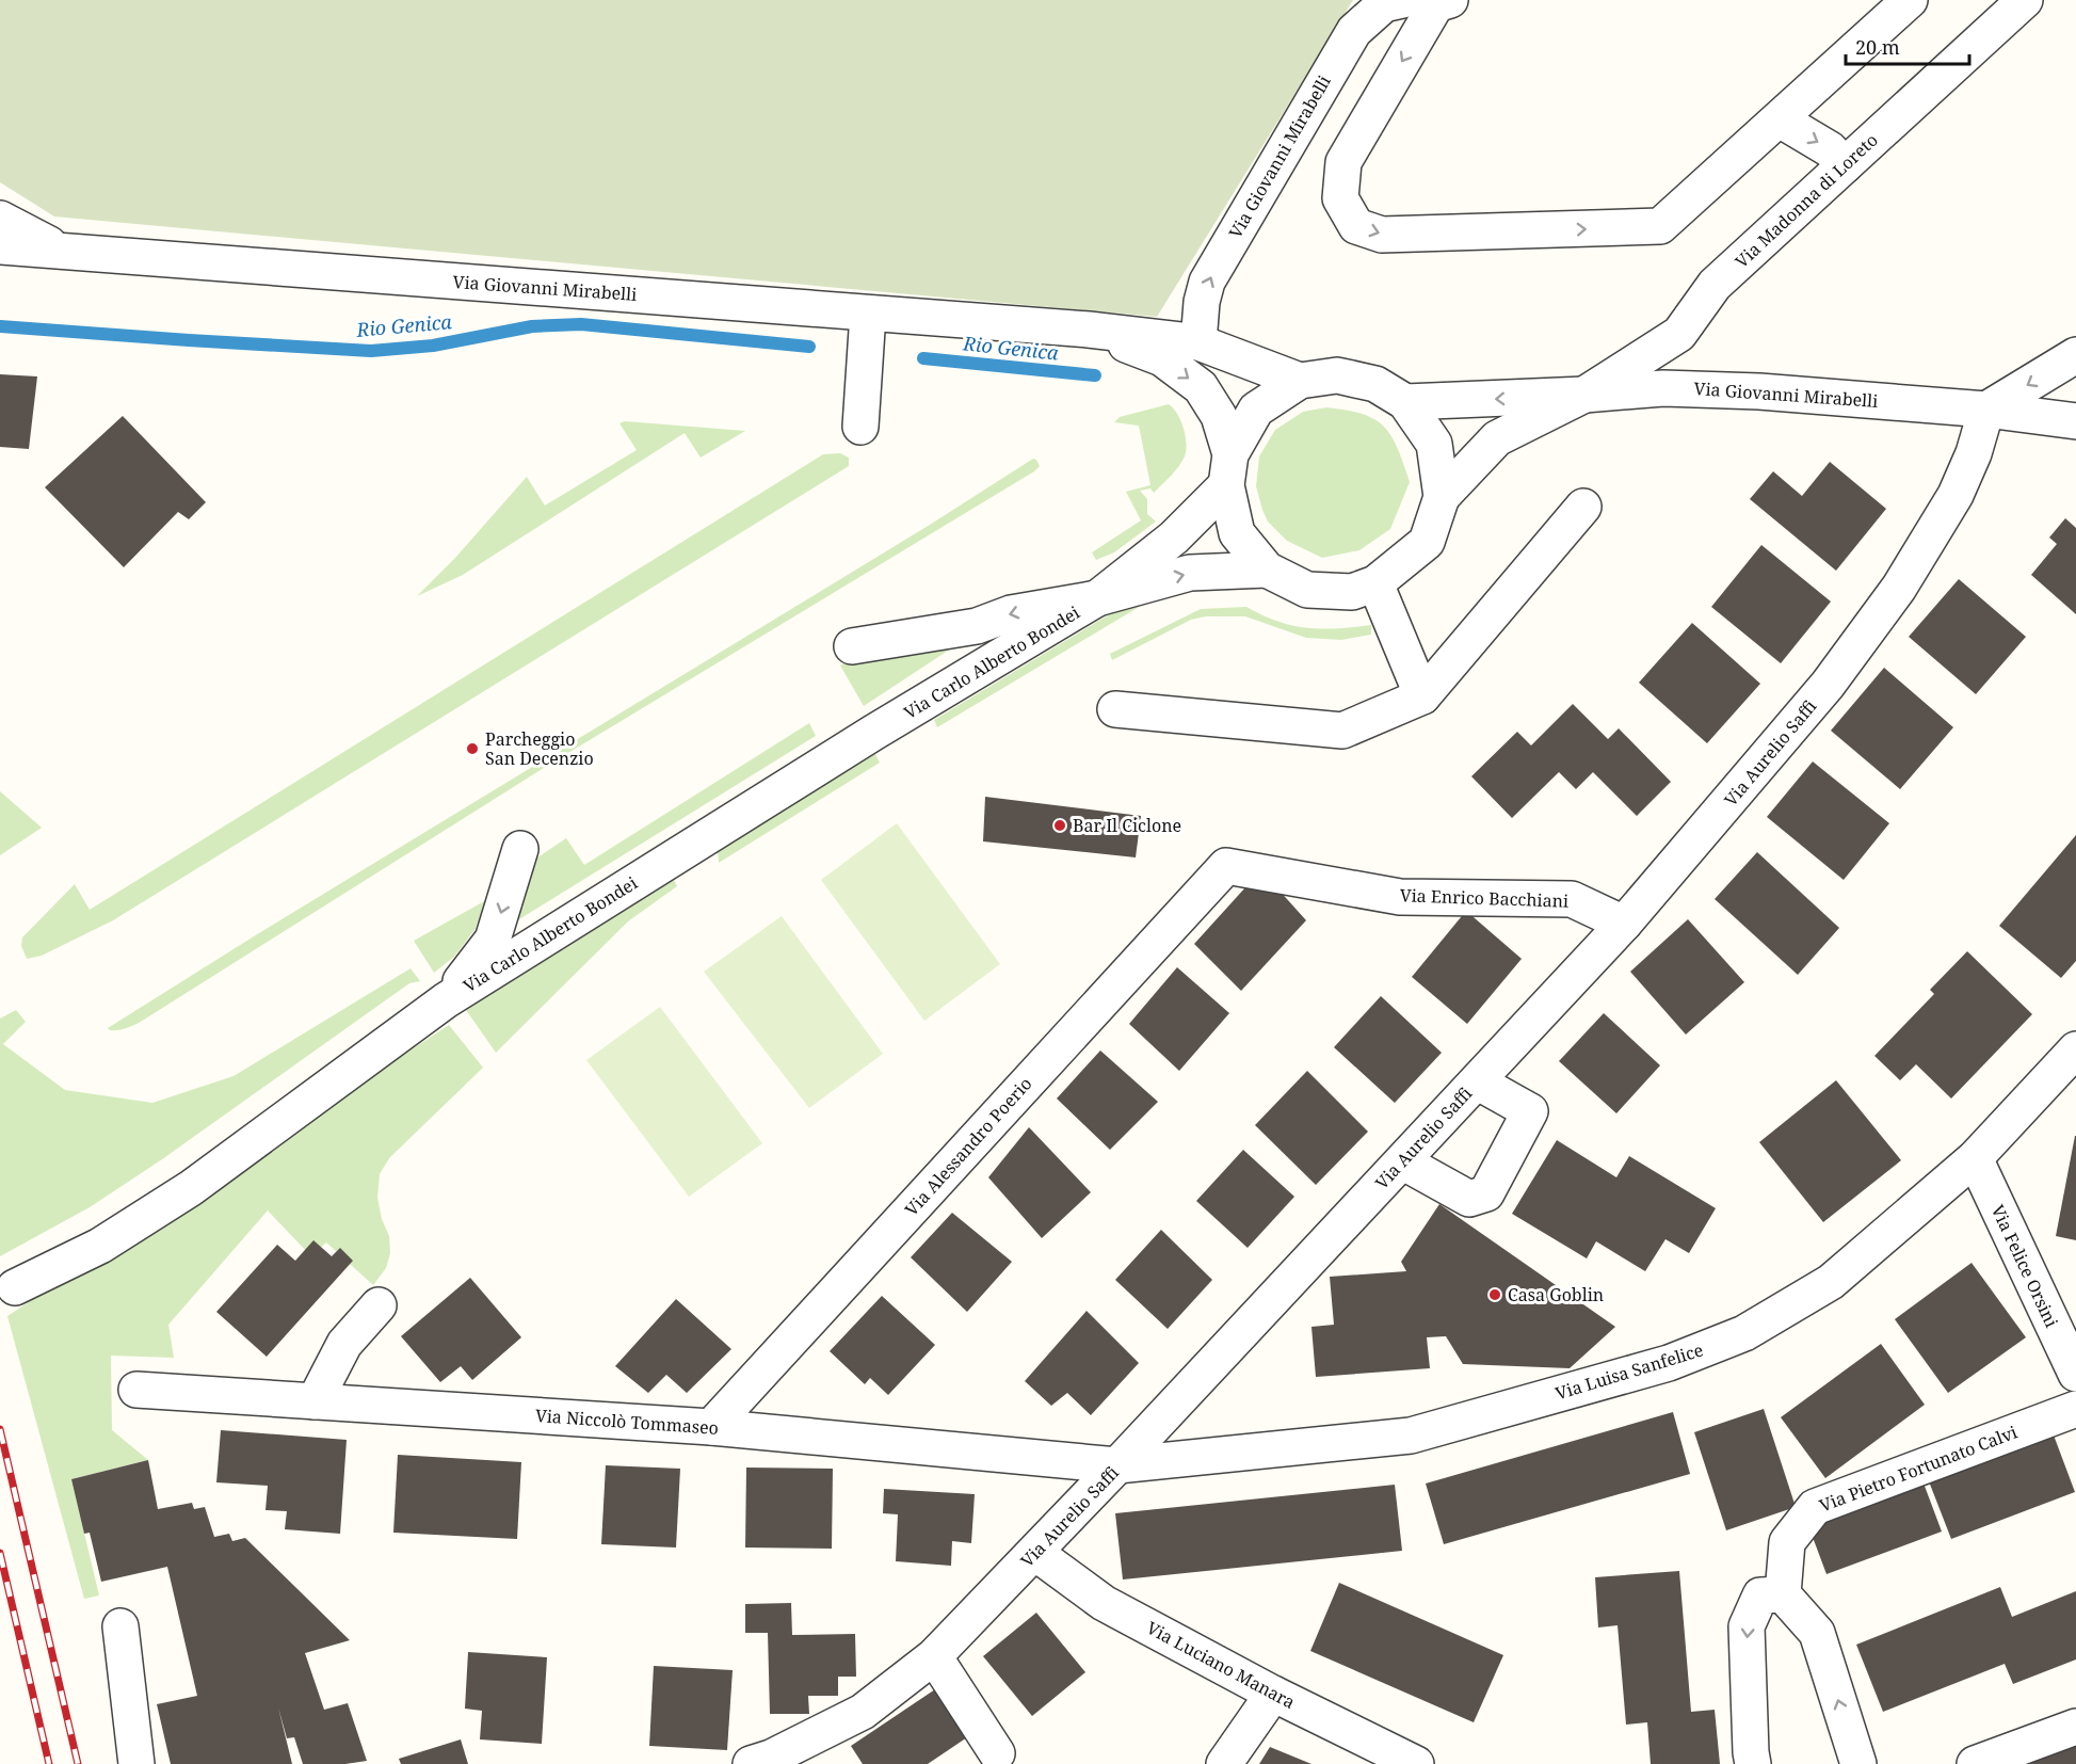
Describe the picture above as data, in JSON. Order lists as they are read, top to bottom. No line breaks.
{"streets":{"street":["Via Giovanni Mirabelli","Via Madonna di Loreto","Via Carlo Alberto Bondei","Via Aurelio Saffi","Via Enrico Bacchiani","Via Alessandro Poerio","Via Felice Orsini","Via Luisa Sanfelice","Via Niccolò Tommaseo","Via Pietro Fortunato Calvi","Via Luciano Manara"]},"crossings":[["Via Giovanni Mirabelli","Via Madonna di Loreto"],["Via Giovanni Mirabelli","Via Carlo Alberto Bondei"],["Via Giovanni Mirabelli","Via Aurelio Saffi"],["Via Aurelio Saffi","Via Enrico Bacchiani"],["Via Aurelio Saffi","Via Luisa Sanfelice"],["Via Aurelio Saffi","Via Niccolò Tommaseo"],["Via Aurelio Saffi","Via Luciano Manara"],["Via Enrico Bacchiani","Via Alessandro Poerio"],["Via Alessandro Poerio","Via Niccolò Tommaseo"],["Via Felice Orsini","Via Luisa Sanfelice"],["Via Luisa Sanfelice","Via Niccolò Tommaseo"]],"water":["Rio Genica"],"places":["Parcheggio San Decenzio","Bar Il Ciclone","Casa Goblin"],"scale_bar":"20 m"}
